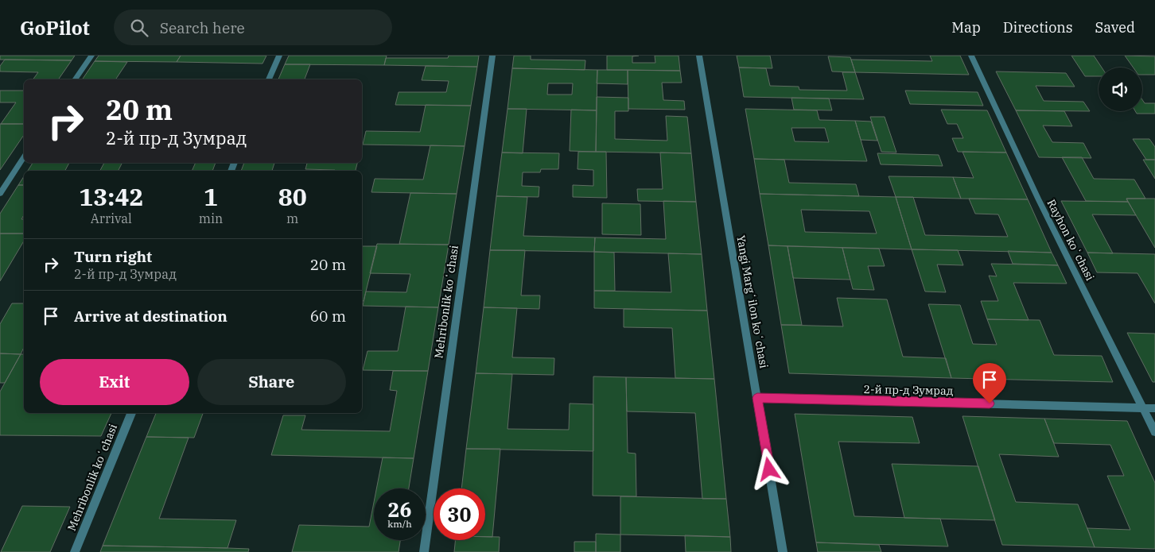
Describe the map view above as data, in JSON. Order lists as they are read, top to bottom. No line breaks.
{"streets":{"street":["Rayhon koʻchasi","Mehribonlik koʻchasi","Yangi Margʻilon koʻchasi","2-й пр-д Зумрад"]},"crossings":[["Rayhon koʻchasi","2-й пр-д Зумрад"],["Yangi Margʻilon koʻchasi","2-й пр-д Зумрад"]],"page":{"header":"GoPilot","search":"Search here","nav":["Map","Directions","Saved"],"turn":["20 m","2-й пр-д Зумрад"],"eta":["13:42","Arrival","1","min","80","m"],"list":[{"name":"Turn right","note":"2-й пр-д Зумрад","value":"20 m"},{"name":"Arrive at destination","value":"60 m"}],"buttons":["Exit","Share"],"speed":"26 km/h","limit":"30"}}
